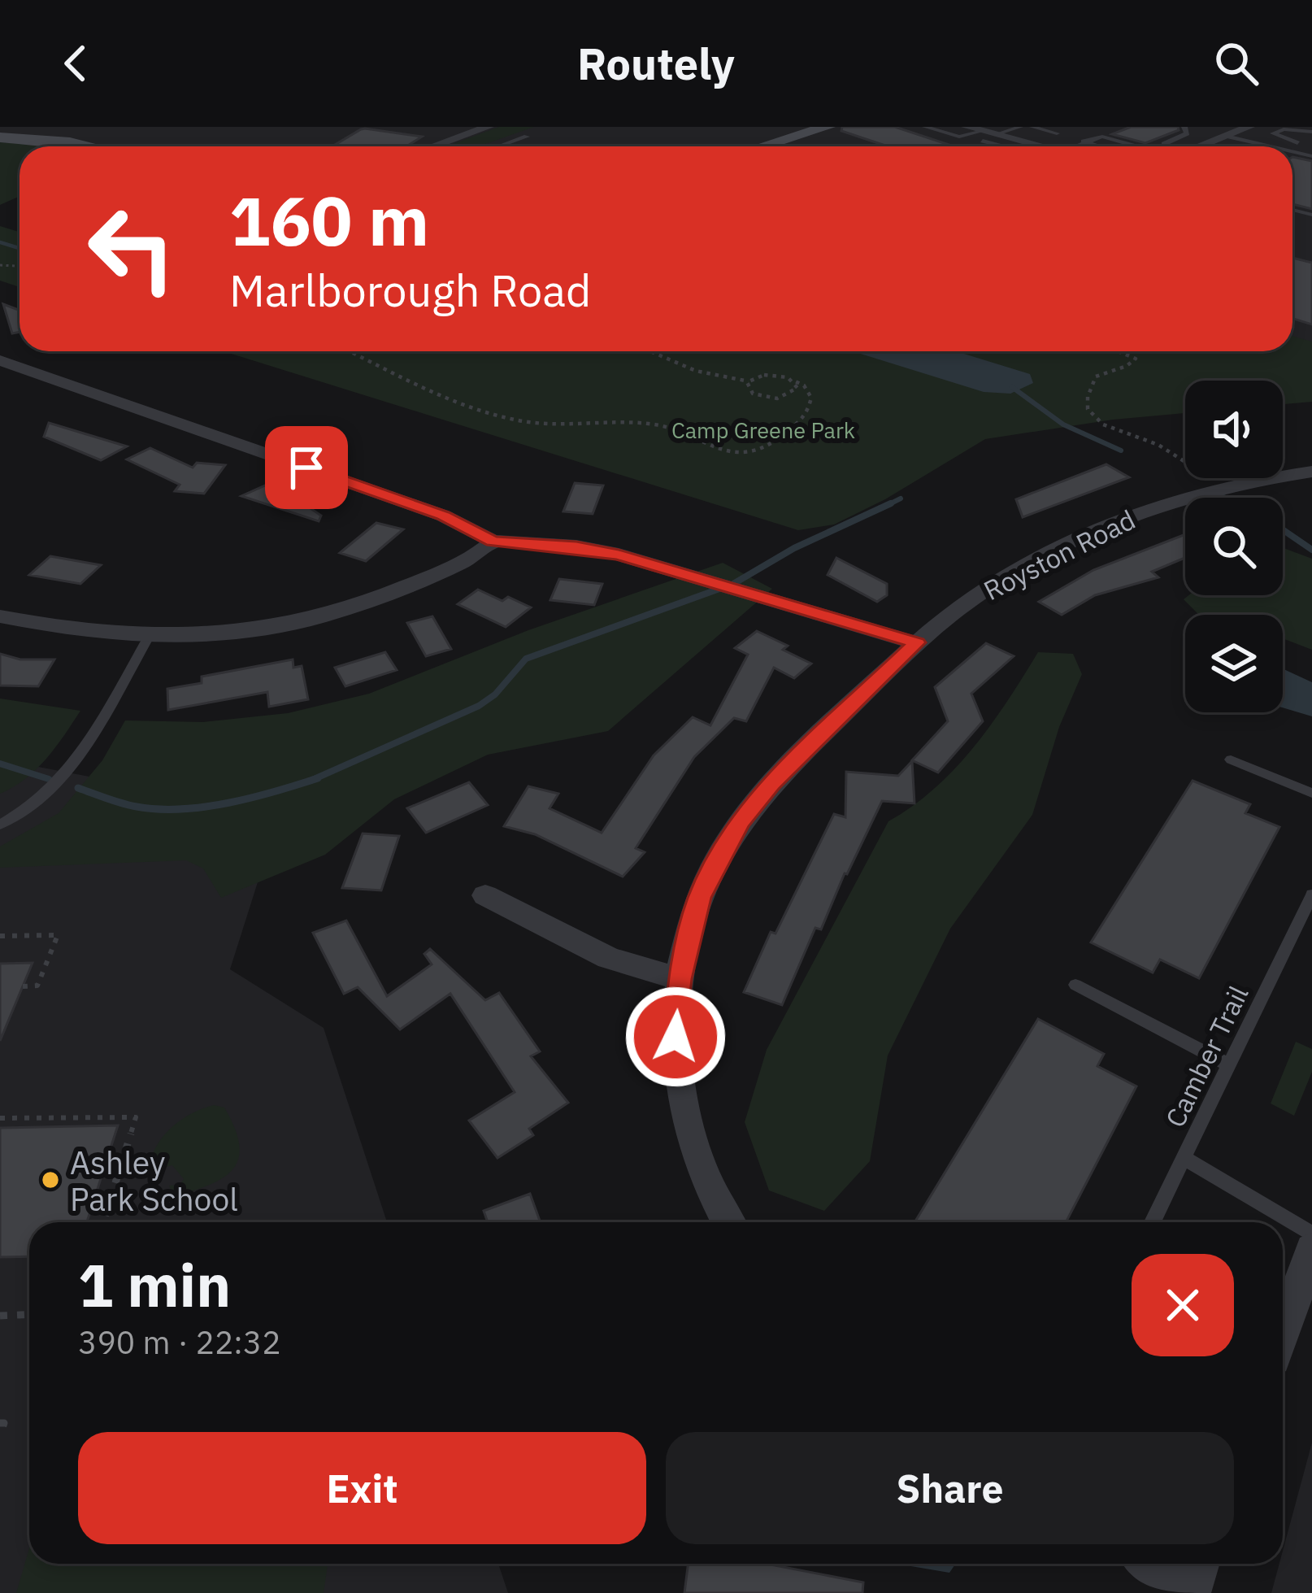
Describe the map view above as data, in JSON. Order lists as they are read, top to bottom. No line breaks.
{"streets":{"street":["Royston Road"],"lane":["Camber Trail"]},"parks":["Camp Greene Park"],"places":["Ashley Park School"],"page":{"header":"Routely","turn":["160 m","Marlborough Road"],"heading":["1 min","390 m · 22:32"],"buttons":["Exit","Share"]}}
